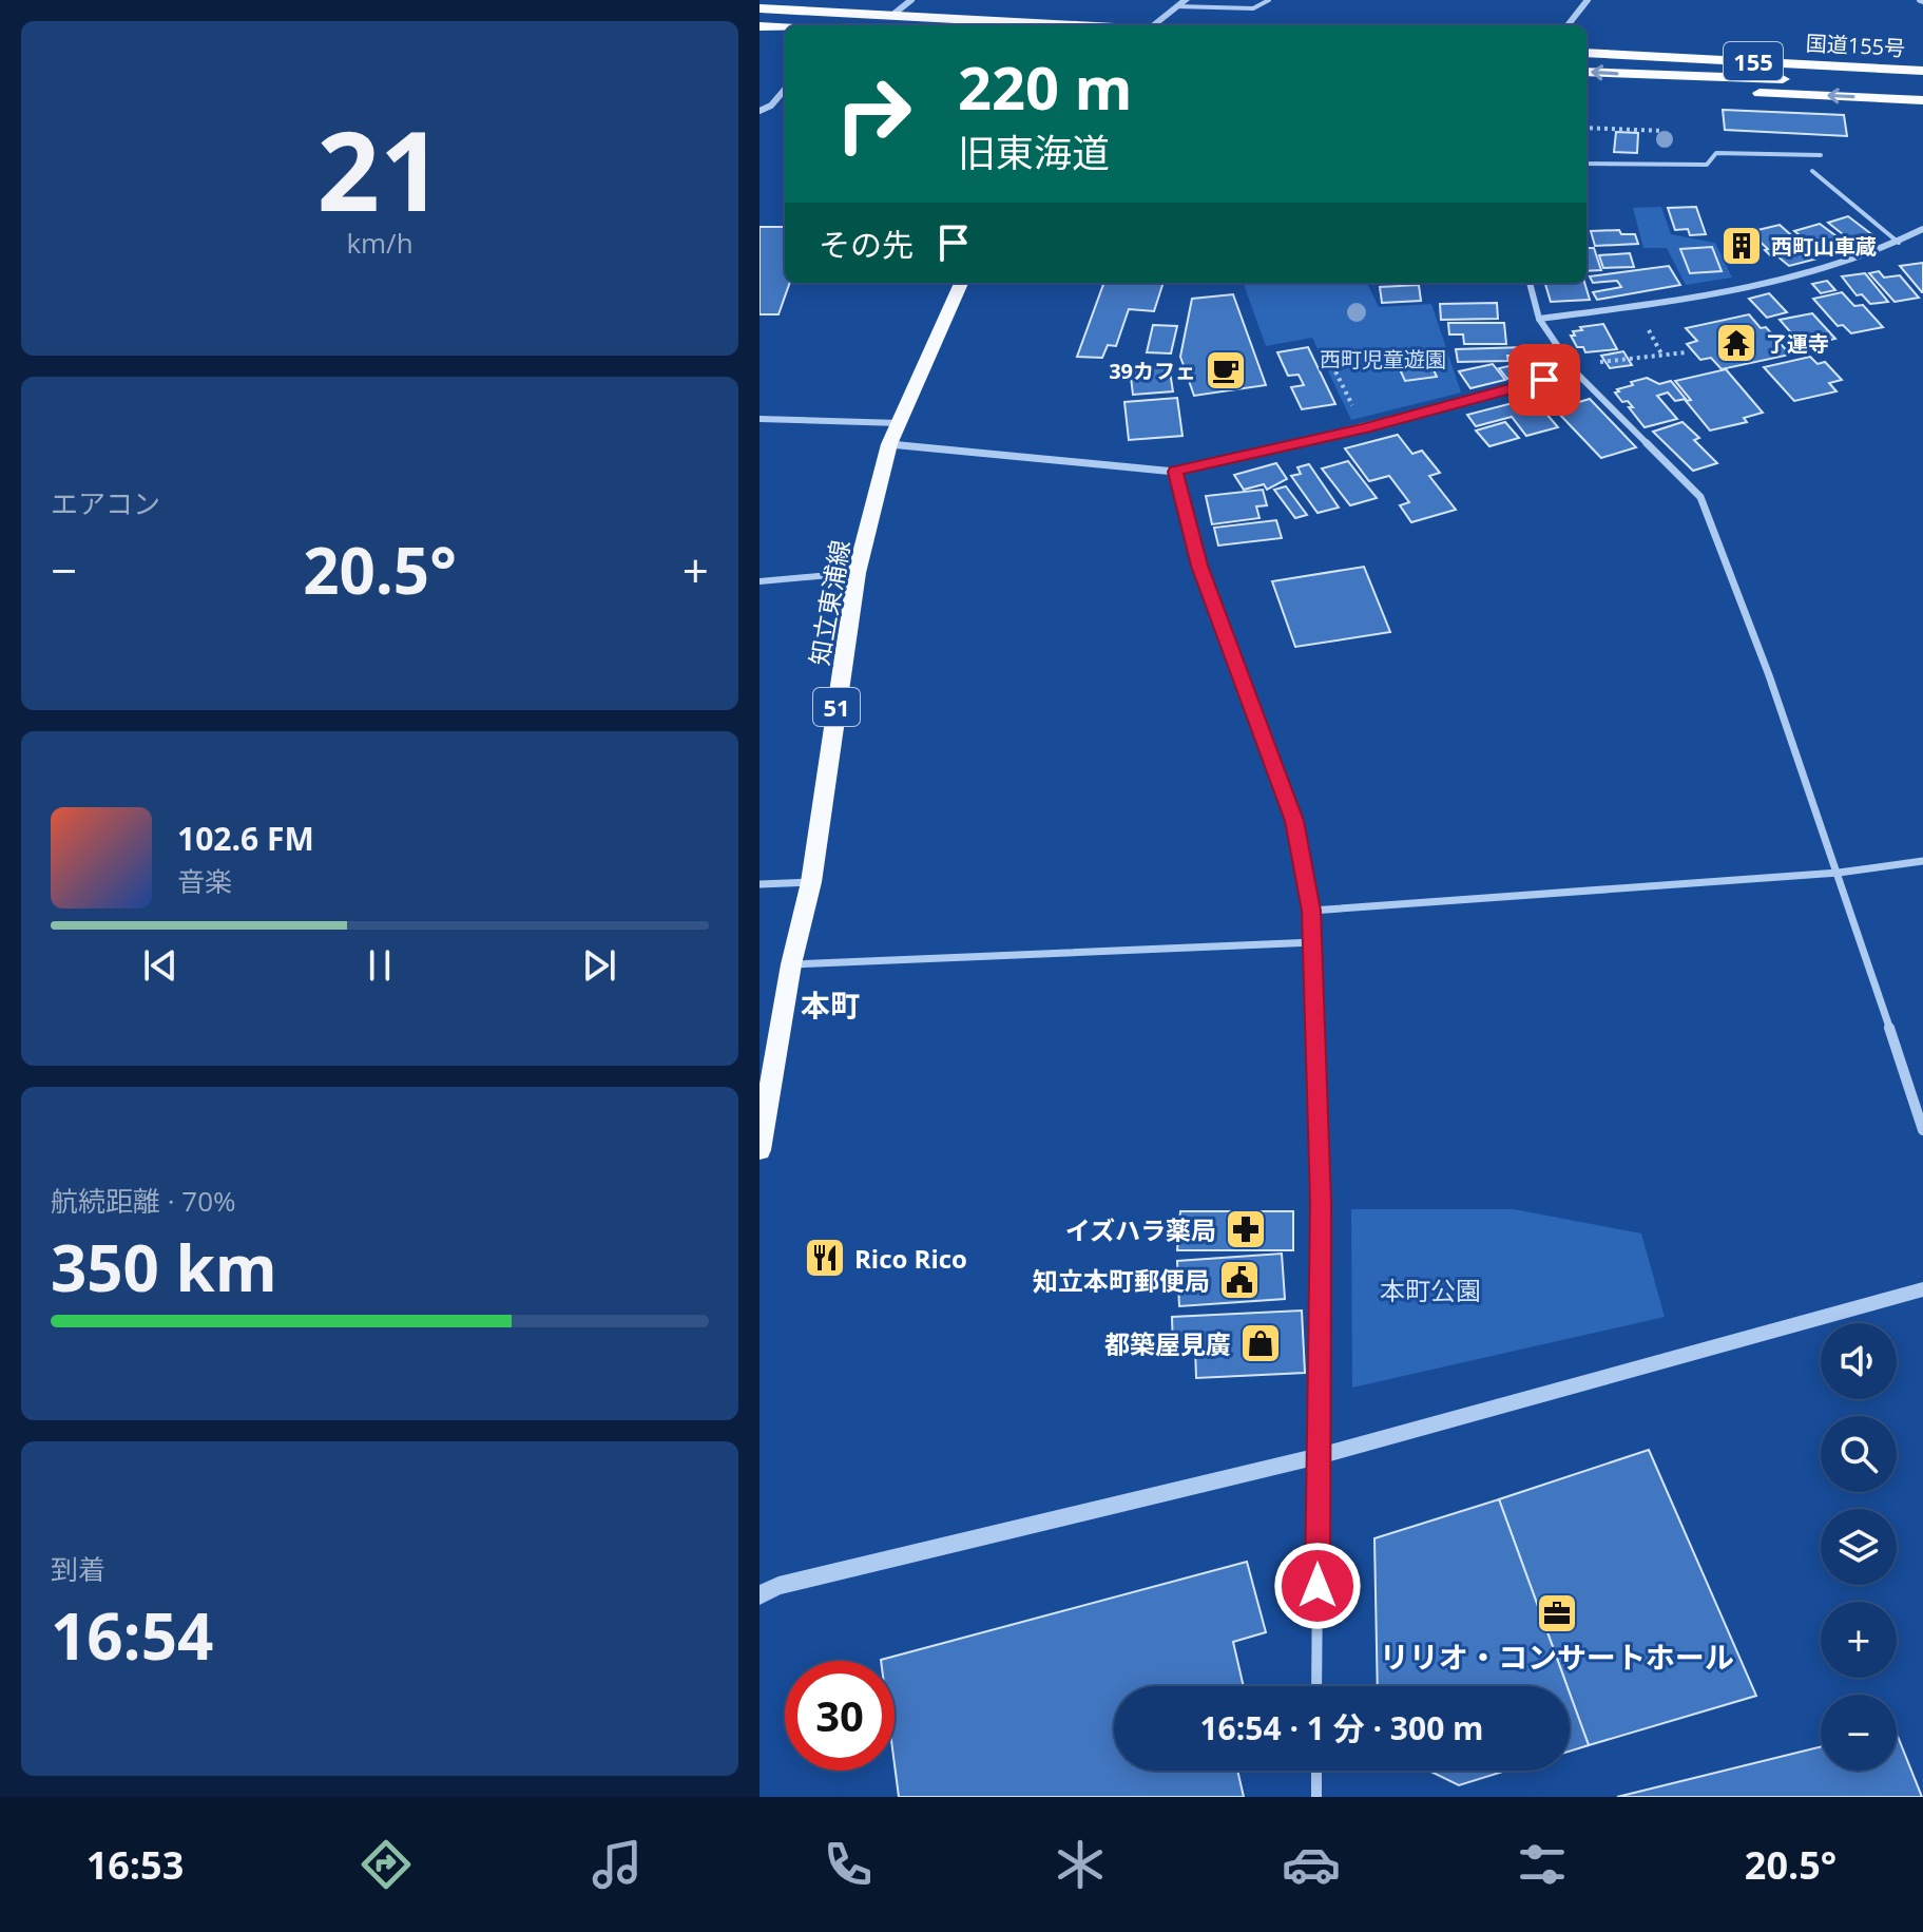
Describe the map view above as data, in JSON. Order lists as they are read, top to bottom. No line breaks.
{"streets":{"highway":["国道155号","155"],"main road":["知立東浦線","51"]},"crossings":[["国道155号","155"]],"districts":["本町"],"parks":["西町児童遊園","本町公園"],"places":{"building":["西町山車蔵"],"temple":["了運寺"],"cafe":["39カフェ"],"pharmacy":["イズハラ薬局"],"restaurant":["Rico Rico"],"public building":["知立本町郵便局"],"shop":["都築屋見廣"],"office":["リリオ・コンサートホール"]},"page":{"tile":[["21","km/h"],"エアコン",["航続距離 · 70%","350 km"],["到着","16:54"]],"turn":["220 m","旧東海道"],"then":"その先","heat":["−","20.5°","+"],"song":["102.6 FM","音楽"],"map_buttons":["+","−"],"limit":"30","trip":"16:54 · 1 分 · 300 m","tabs":["16:53","20.5°"]}}
